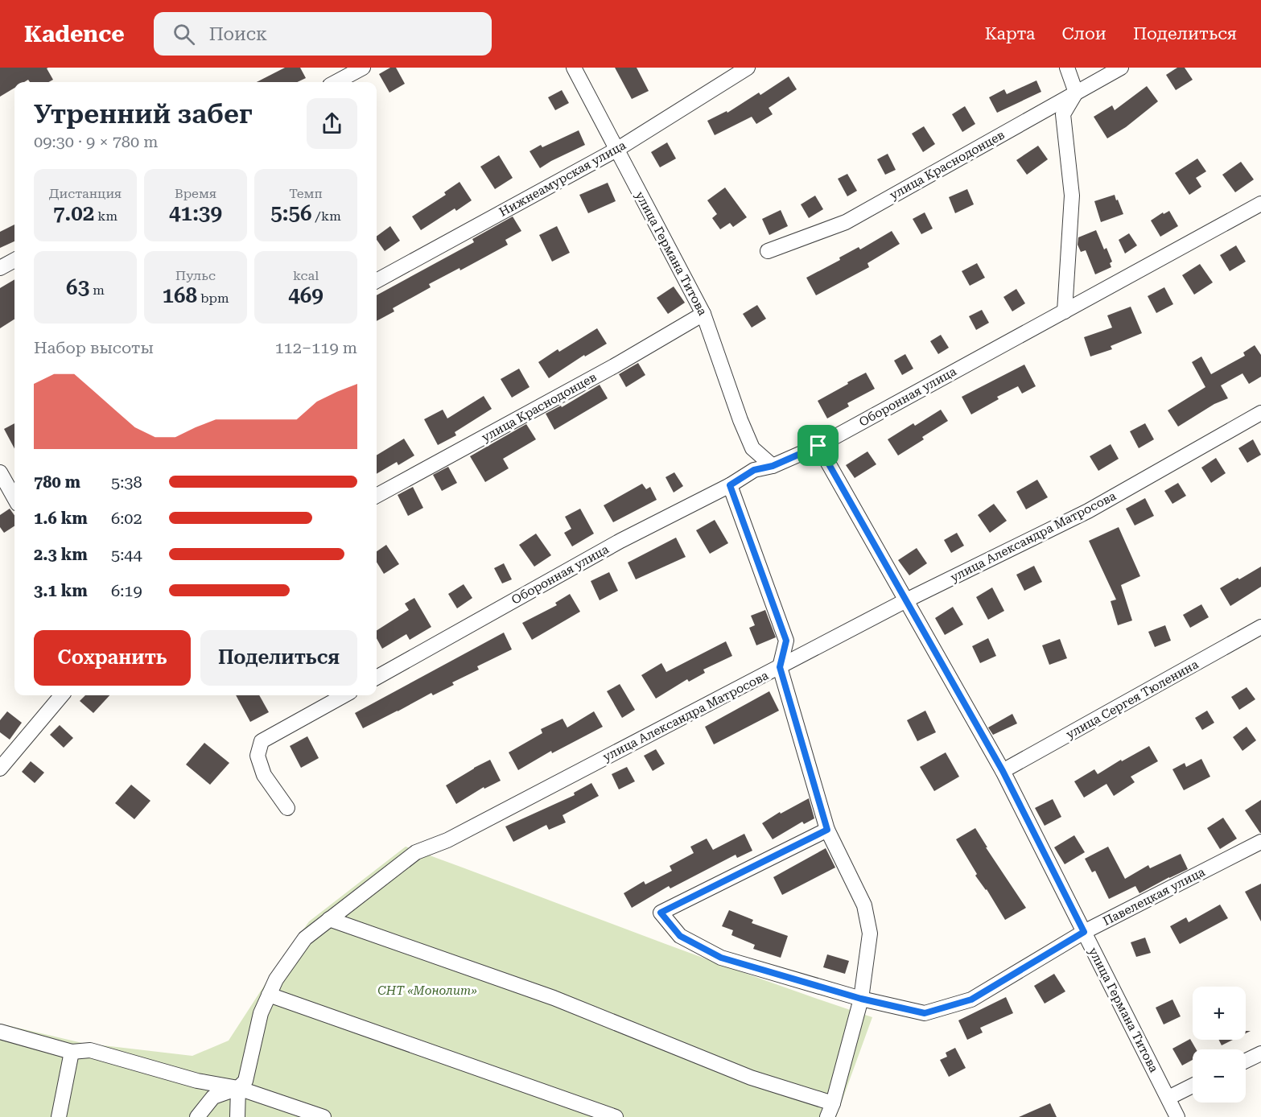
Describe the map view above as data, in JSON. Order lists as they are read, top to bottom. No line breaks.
{"streets":{"street":["улица Краснодонцев","Нижнеамурская улица","улица Германа Титова","Оборонная улица","улица Александра Матросова","улица Сергея Тюленина","Павелецкая улица"]},"crossings":[["улица Краснодонцев","улица Германа Титова"],["Нижнеамурская улица","улица Германа Титова"],["улица Германа Титова","Оборонная улица"],["улица Германа Титова","улица Александра Матросова"],["улица Германа Титова","улица Сергея Тюленина"],["улица Германа Титова","Павелецкая улица"]],"parks":["СНТ «Монолит»"],"page":{"header":"Kadence","search":"Поиск","nav":["Карта","Слои","Поделиться"],"heading":["Утренний забег","09:30 · 9 × 780 m"],"stats":[["Дистанция","7.02 km"],["Время","41:39"],["Темп","5:56 /km"],["63 m"],["Пульс","168 bpm"],["kcal","469"]],"chart":["Набор высоты","112–119 m"],"list":[{"name":"780 m","note":"5:38"},{"name":"1.6 km","note":"6:02"},{"name":"2.3 km","note":"5:44"},{"name":"3.1 km","note":"6:19"}],"buttons":["Сохранить","Поделиться"],"map_buttons":["+","−"]}}
